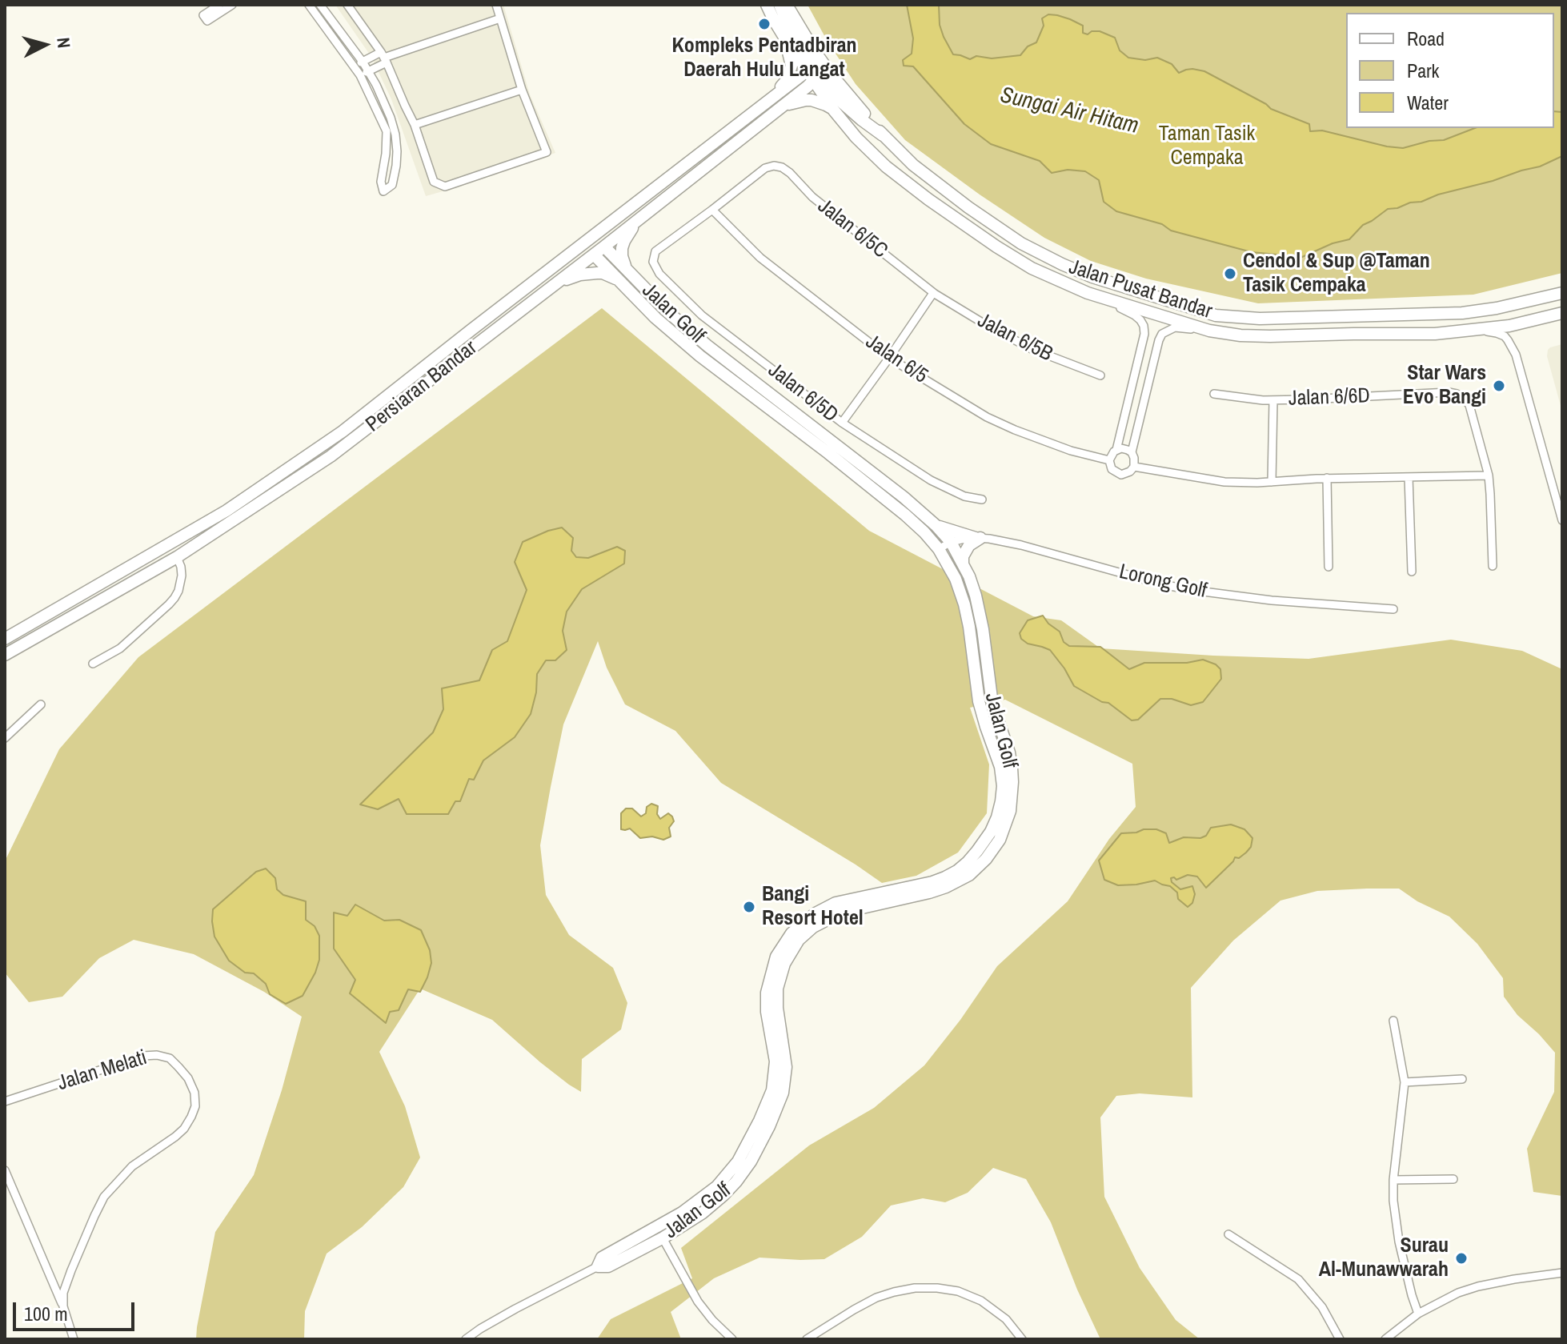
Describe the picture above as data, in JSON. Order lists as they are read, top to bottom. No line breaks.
{"streets":{"main road":["Jalan Pusat Bandar","Jalan Golf","Persiaran Bandar"],"street":["Jalan 6/5C","Jalan 6/5B","Jalan 6/5","Jalan 6/5D","Jalan 6/6D","Lorong Golf","Jalan Melati"]},"crossings":[["Jalan 6/5C","Jalan 6/5B"],["Jalan 6/5C","Jalan 6/5"],["Jalan 6/5C","Jalan 6/5D"],["Jalan Pusat Bandar","Persiaran Bandar"],["Jalan Golf","Persiaran Bandar"],["Jalan Golf","Lorong Golf"],["Jalan 6/5","Jalan 6/5D"]],"water":["Sungai Air Hitam"],"parks":["Taman Tasik Cempaka"],"places":["Kompleks Pentadbiran Daerah Hulu Langat","Cendol & Sup @Taman Tasik Cempaka","Star Wars Evo Bangi","Bangi Resort Hotel","Surau Al-Munawwarah"],"legend":["Road","Park","Water"],"scale_bar":"100 m","north":"right"}
